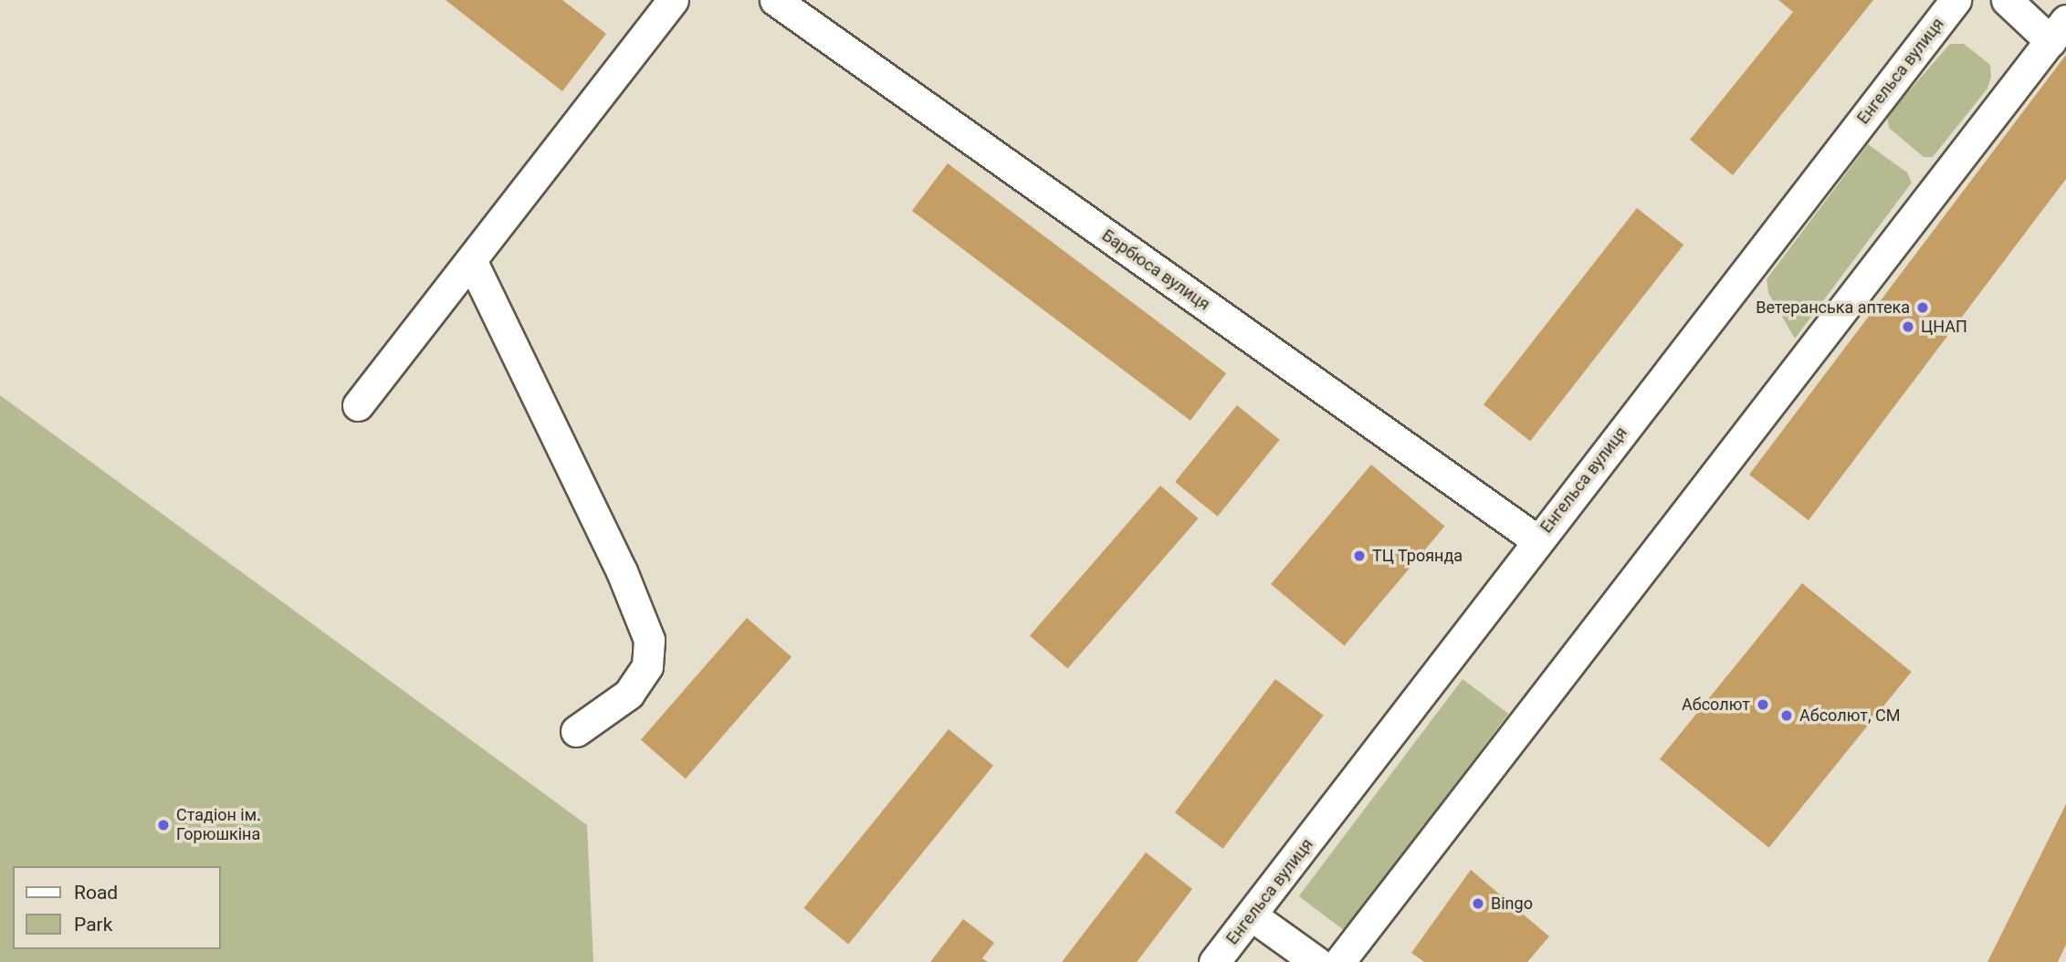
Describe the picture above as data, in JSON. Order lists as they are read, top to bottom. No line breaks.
{"streets":{"street":["Енгельса вулиця","Барбюса вулиця"]},"crossings":[["Енгельса вулиця","Барбюса вулиця"]],"places":["Ветеранська аптека","ЦНАП","ТЦ Троянда","Абсолют","Абсолют, СМ","Стадіон ім. Горюшкіна","Bingo"],"legend":["Road","Park"]}
